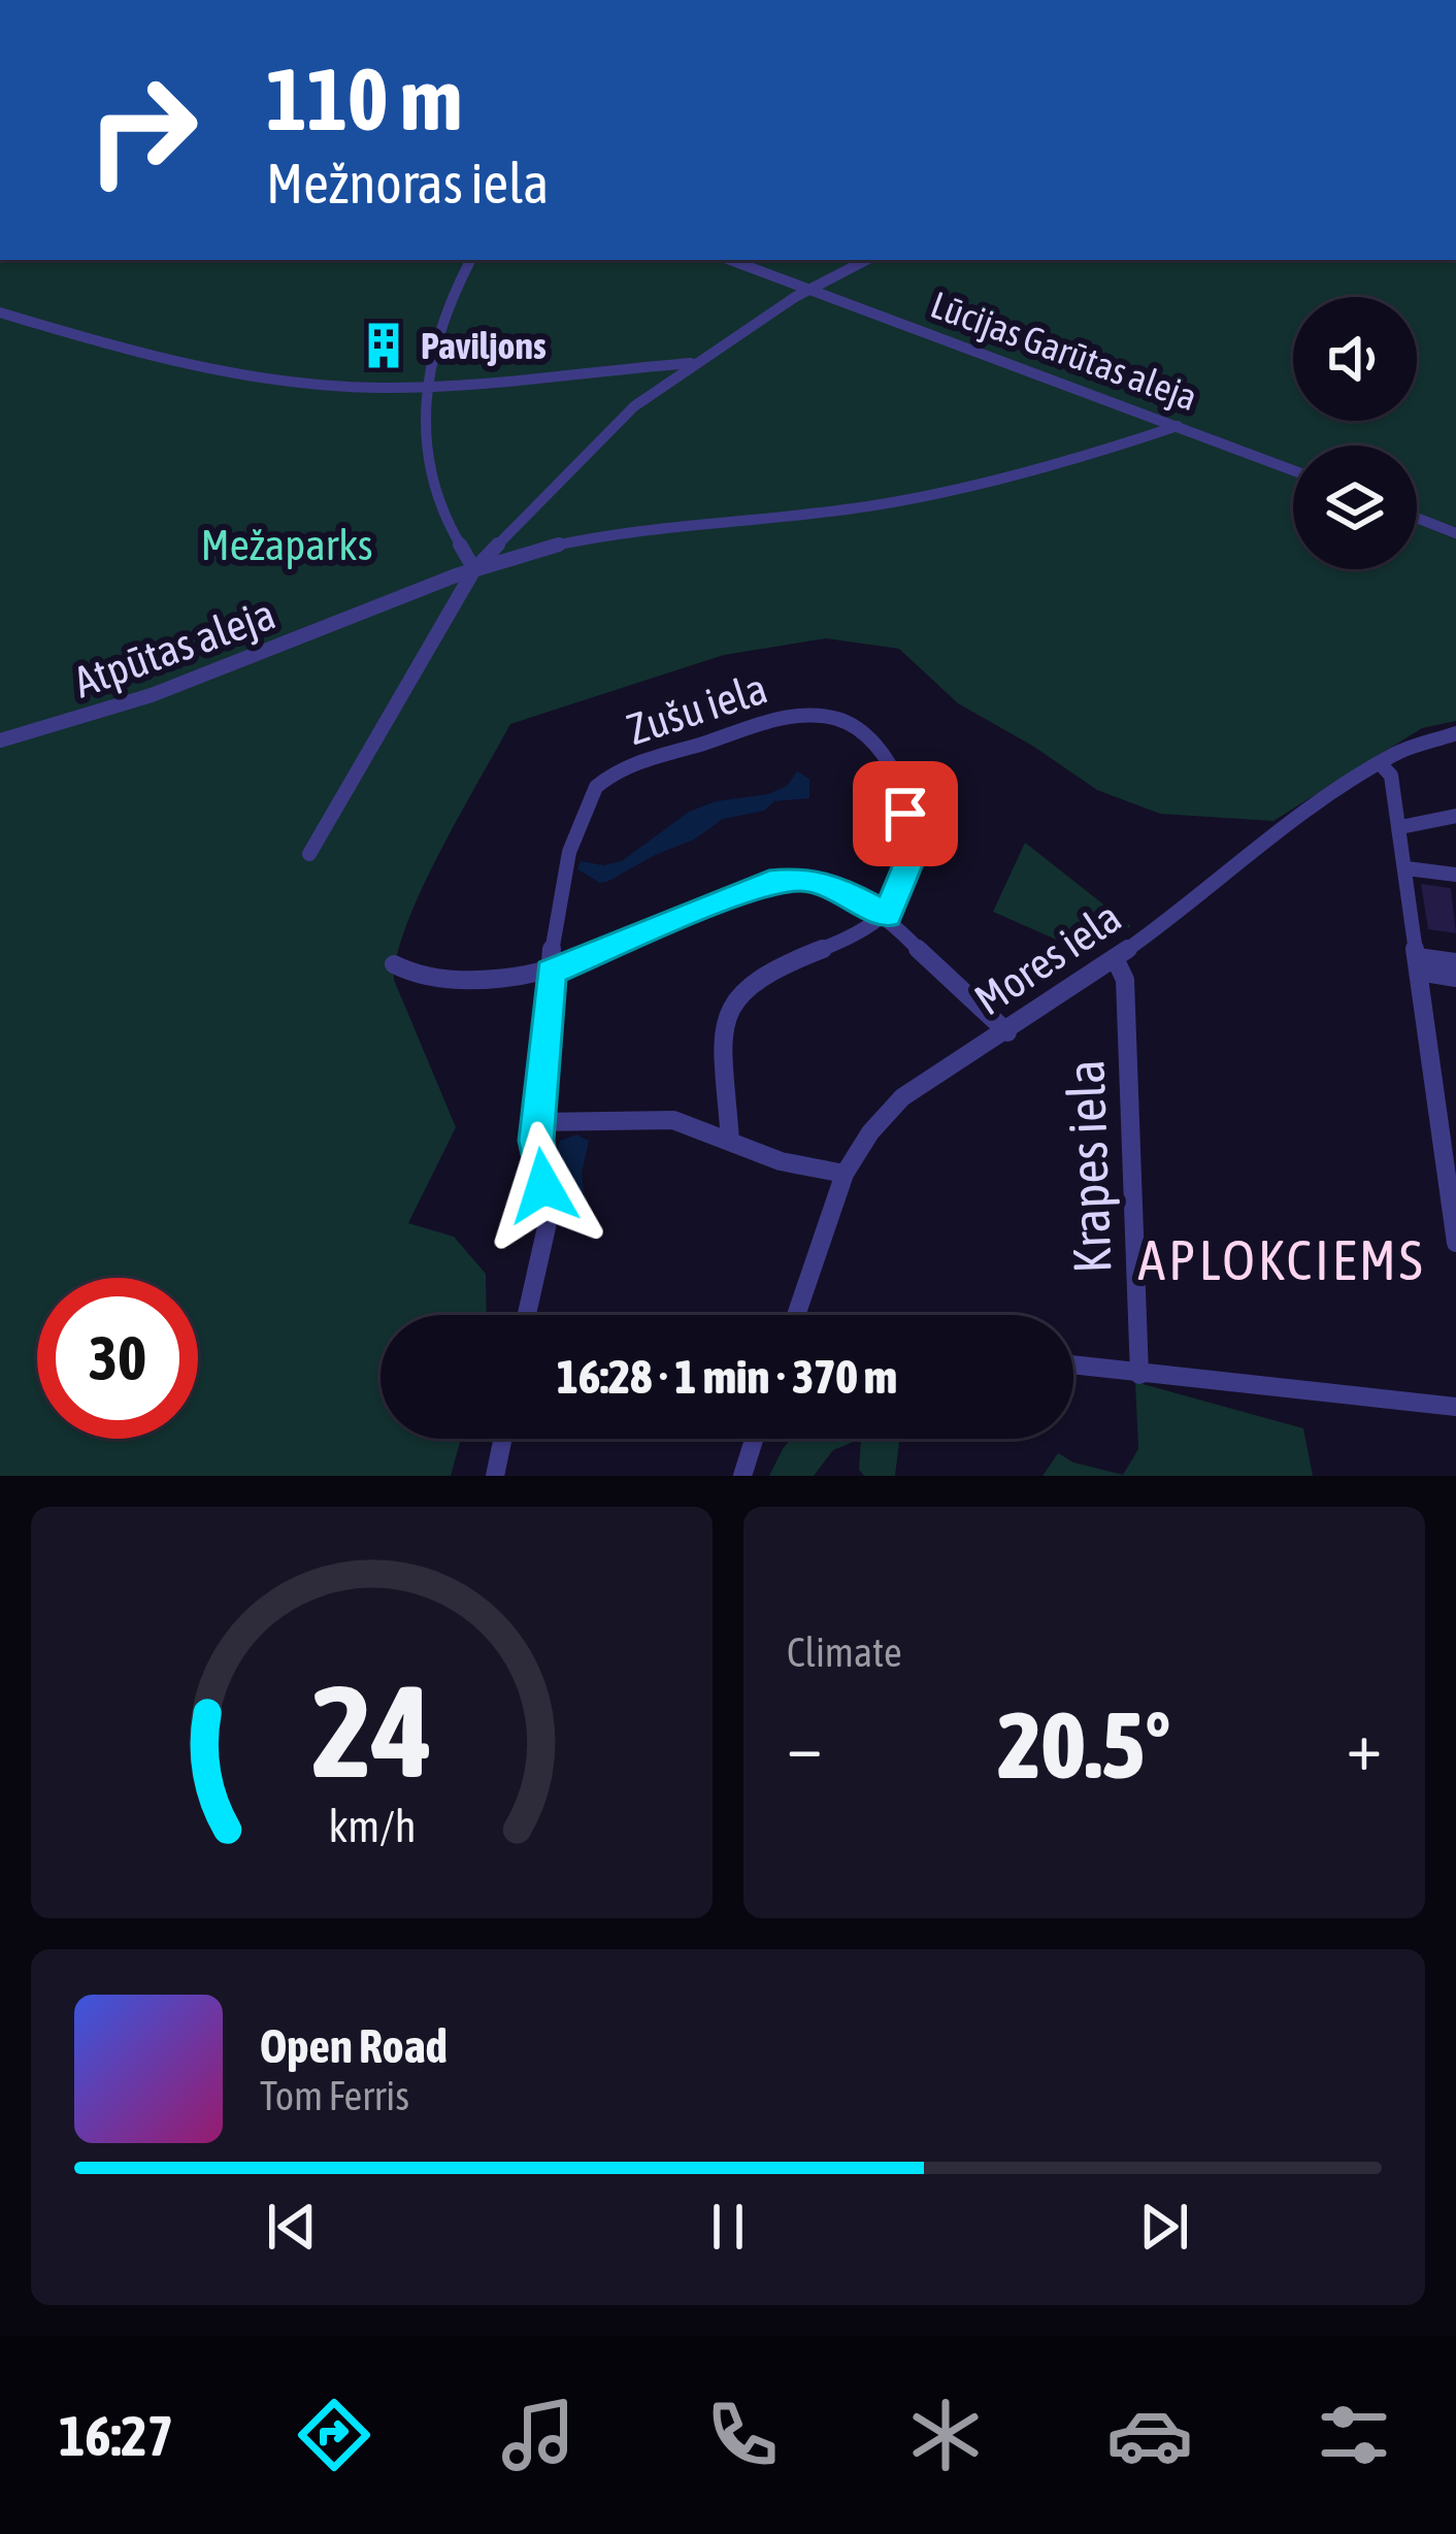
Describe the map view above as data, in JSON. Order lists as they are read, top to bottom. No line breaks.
{"streets":{"street":["Lūcijas Garūtas aleja","Atpūtas aleja","Zušu iela","Mores iela","Krapes iela"]},"crossings":[["Lūcijas Garūtas aleja","Atpūtas aleja"],["Mores iela","Krapes iela"]],"districts":["APLOKCIEMS"],"parks":["Mežaparks"],"places":{"building":["Paviljons"]},"page":{"turn":["110 m","Mežnoras iela"],"limit":"30","trip":"16:28 · 1 min · 370 m","tile":"Climate","heat":["−","20.5°","+"],"song":["Open Road","Tom Ferris"],"tabs":"16:27","gauge":["24","km/h"]}}
